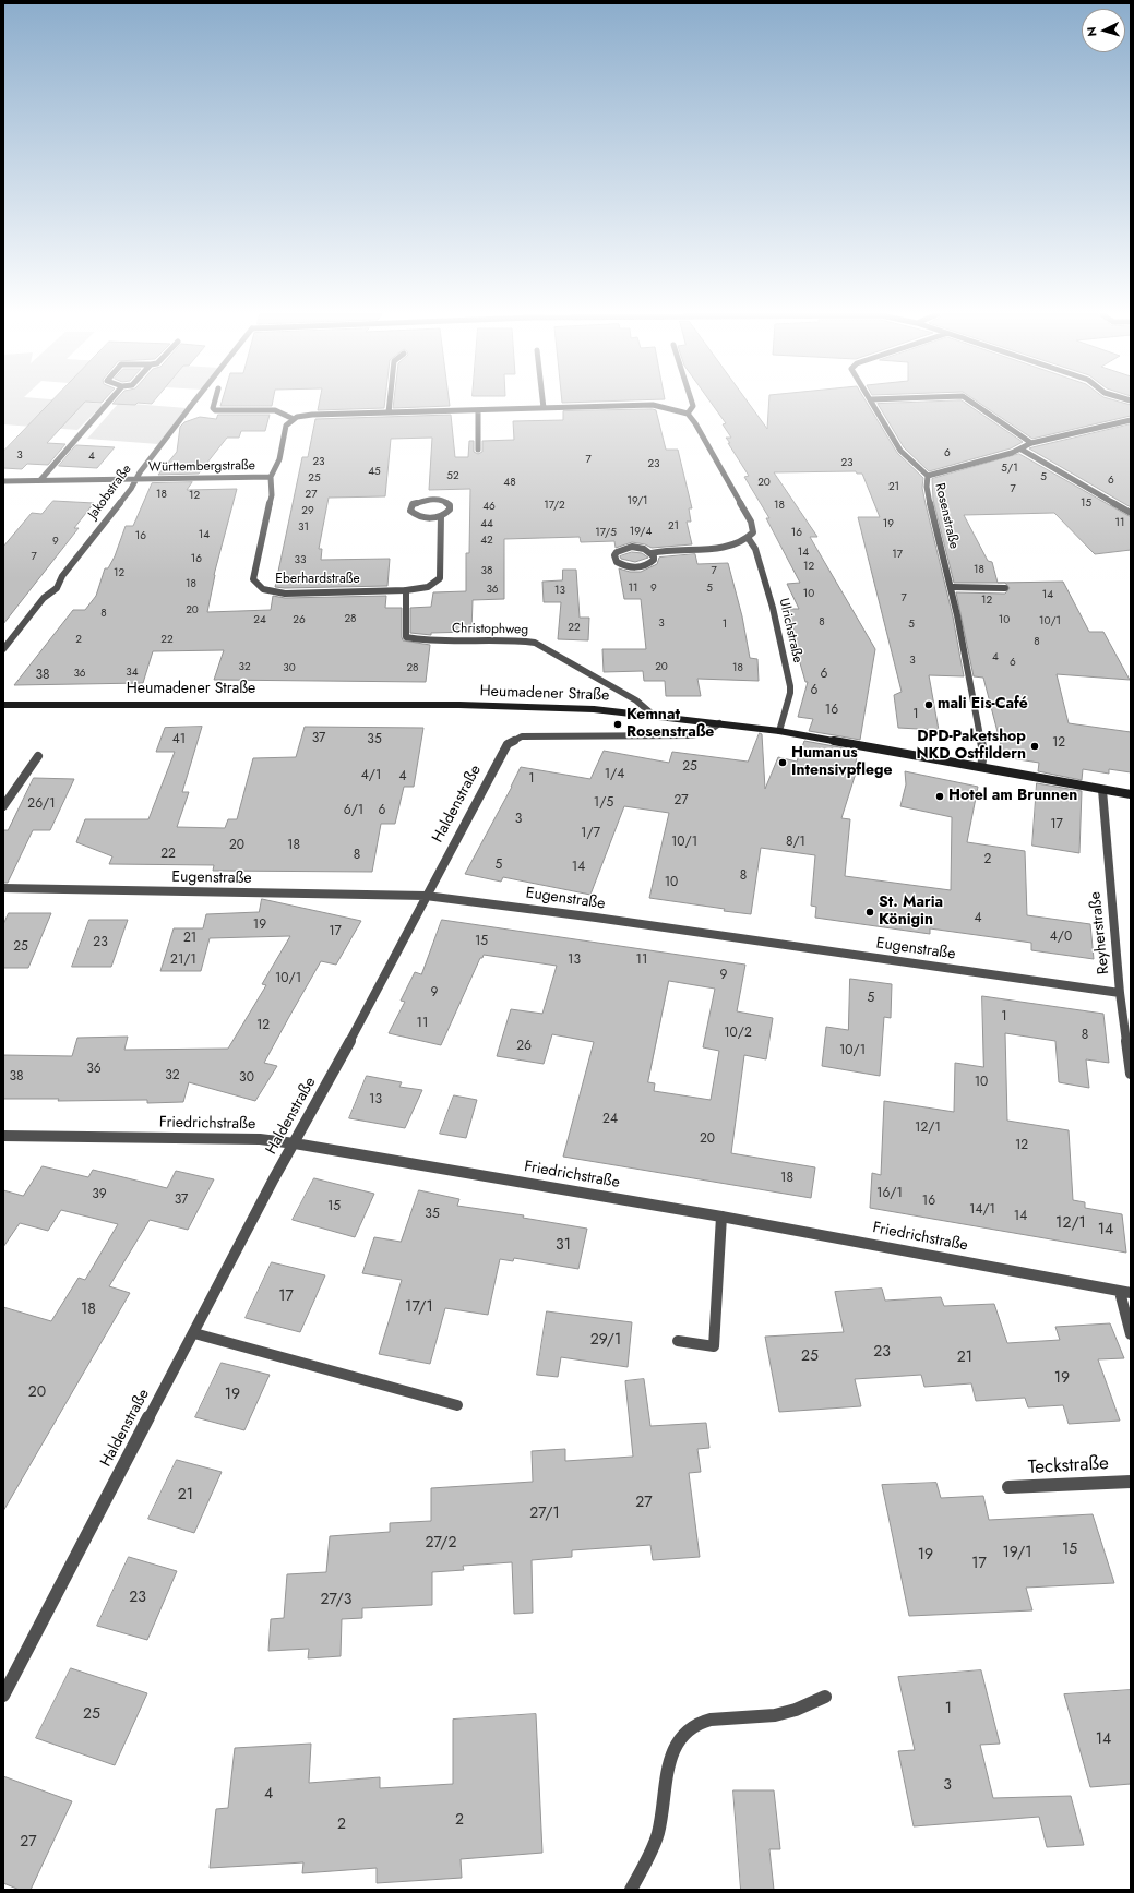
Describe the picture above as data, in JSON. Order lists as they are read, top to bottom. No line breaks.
{"streets":{"main road":["Heumadener Straße"],"street":["Württembergstraße","Jakobstraße","Rosenstraße","Eberhardstraße","Christophweg","Ulrichstraße","Haldenstraße","Eugenstraße","Reyherstraße","Friedrichstraße","Teckstraße"]},"crossings":[["Württembergstraße","Jakobstraße"],["Württembergstraße","Eberhardstraße"],["Rosenstraße","Heumadener Straße"],["Eberhardstraße","Christophweg"],["Christophweg","Heumadener Straße"],["Ulrichstraße","Heumadener Straße"],["Heumadener Straße","Haldenstraße"],["Heumadener Straße","Reyherstraße"],["Haldenstraße","Eugenstraße"],["Haldenstraße","Friedrichstraße"],["Eugenstraße","Reyherstraße"]],"places":["mali Eis-Café","Kemnat Rosenstraße","DPD-Paketshop NKD Ostfildern","Humanus Intensivpflege","Hotel am Brunnen","St. Maria Königin"],"house_numbers":["6","3","4","7","23","23","23","5/1","45","52","5","25","6","48","20","21","7","18","27","12","19/1","15","17/2","18","46","29","11","44","19","21","31","19/4","17/5","16","14","16","42","9","14","17","7","16","33","12","18","38","7","12","18","11","9","5","36","13","10","14","7","12","20","8","28","24","26","10","10/1","8","3","1","5","22","2","22","8","4","3","6","32","20","30","28","18","34","36","6","38","6","16","1","37","41","35","12","25","1/4","4/1","4","1","27","1/5","26/1","6/1","6","3","17","1/7","10/1","8/1","20","18","22","8","2","5","14","8","10","4","19","17","4/0","21","15","23","25","21/1","13","11","9","10/1","9","5","1","11","12","10/2","8","26","10/1","36","32","38","30","10","13","24","12/1","20","12","18","16/1","39","37","16","15","14/1","35","14","12/1","14","31","17","17/1","18","29/1","23","25","21","19","20","19","21","27","27/1","27/2","15","19/1","19","17","23","27/3","1","25","14","3","4","2","2","27"],"north":"left"}
